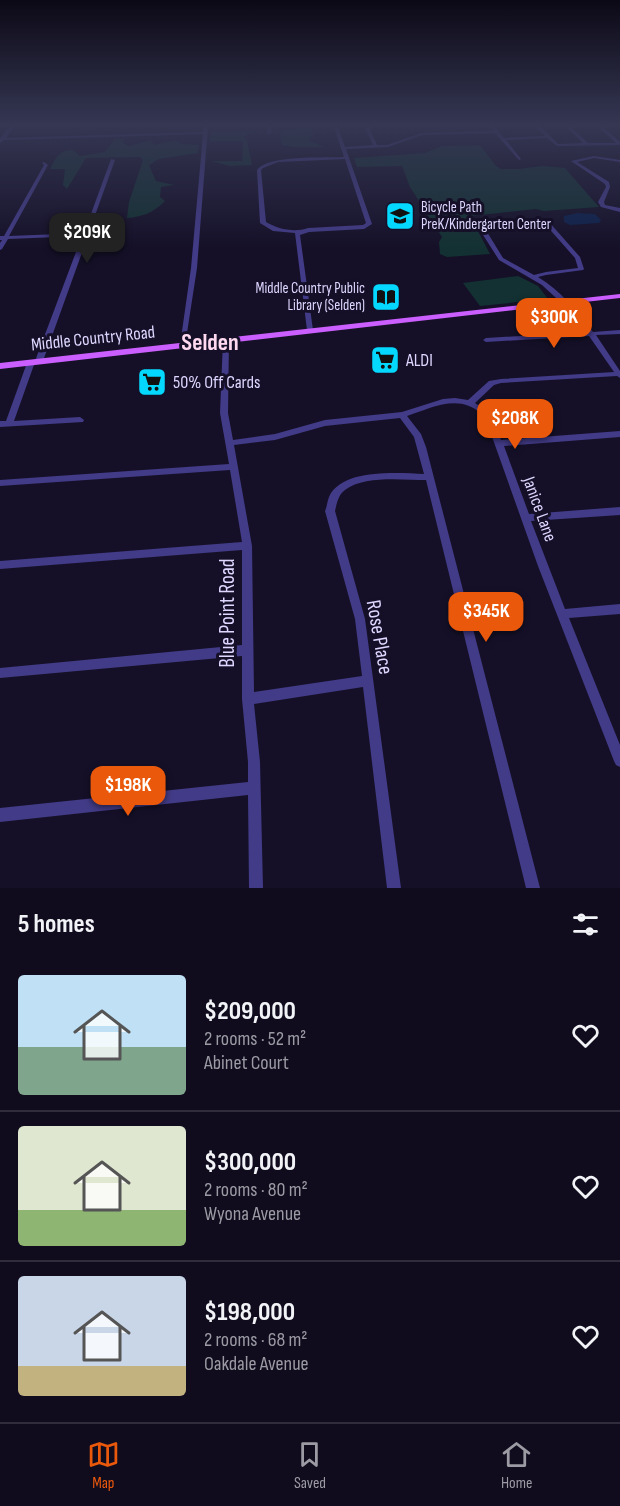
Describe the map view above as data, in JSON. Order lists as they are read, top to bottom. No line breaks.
{"streets":{"main road":["Middle Country Road"],"street":["Janice Lane","Blue Point Road","Rose Place"]},"crossings":[["Middle Country Road","Blue Point Road"]],"districts":["Selden"],"places":{"school or university":["Bicycle Path PreK/Kindergarten Center"],"library":["Middle Country Public Library (Selden)"],"supermarket":["ALDI","50% Off Cards"]},"page":{"price":["$209K","$300K","$208K","$345K","$198K"],"heading":"5 homes","list":[{"name":"$209,000","note":"2 rooms · 52 m² · Abinet Court"},{"name":"$300,000","note":"2 rooms · 80 m² · Wyona Avenue"},{"name":"$198,000","note":"2 rooms · 68 m² · Oakdale Avenue"}],"tabs":["Map","Saved","Home"]}}
